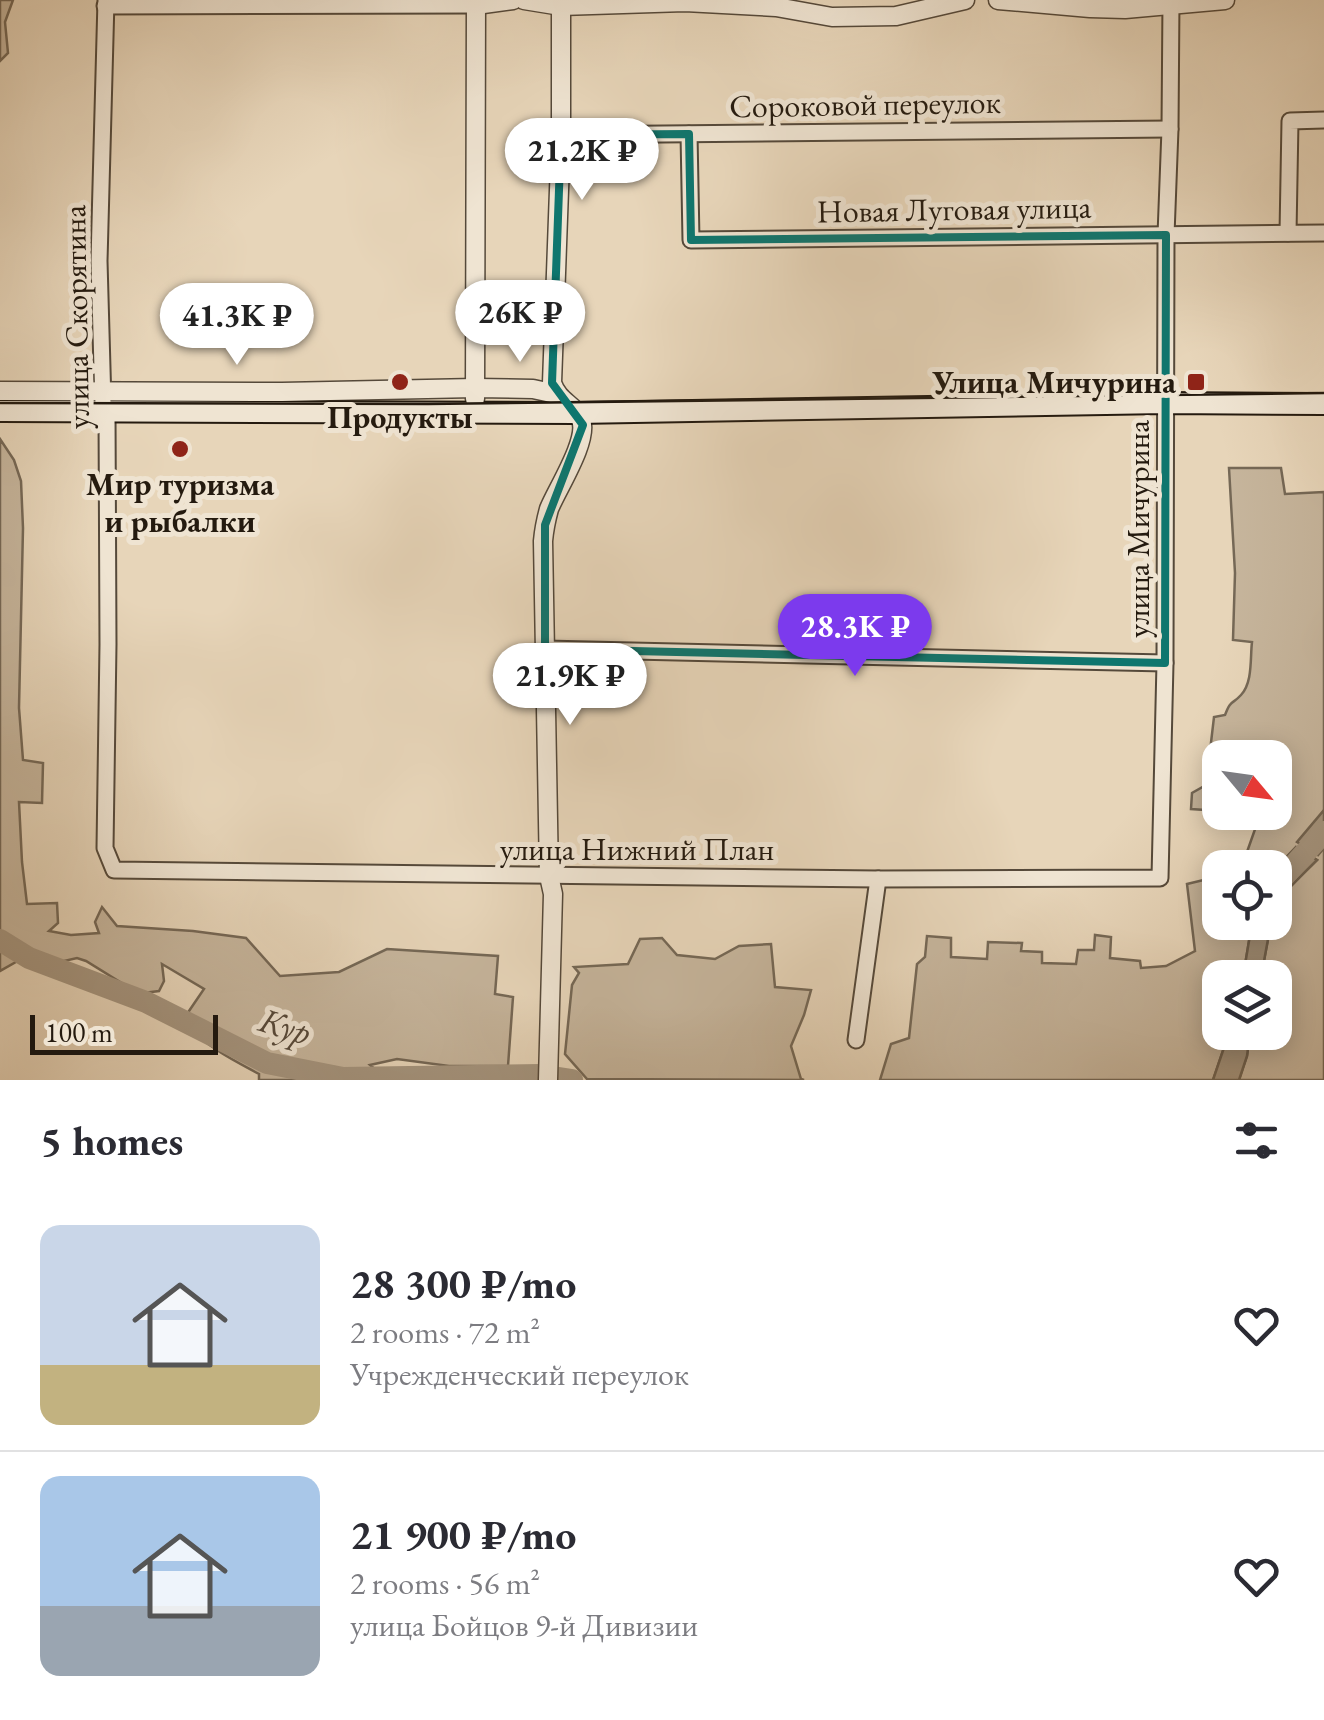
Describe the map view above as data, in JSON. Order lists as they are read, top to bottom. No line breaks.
{"streets":{"street":["Сороковой переулок","Новая Луговая улица","улица Скорятина","улица Мичурина","улица Нижний План"]},"crossings":[["Сороковой переулок","Новая Луговая улица"],["Сороковой переулок","улица Мичурина"],["Новая Луговая улица","улица Мичурина"],["улица Скорятина","улица Нижний План"],["улица Мичурина","улица Нижний План"]],"water":["Кур"],"places":{"other":["Продукты","Мир туризма и рыбалки"],"transit":["Улица Мичурина"]},"scale_bar":"100 m","north":"bottom right","page":{"price":["21.2K ₽","26K ₽","41.3K ₽","28.3K ₽","21.9K ₽"],"scale":"100 m","heading":"5 homes","list":[{"name":"28 300 ₽/mo","note":"2 rooms · 72 m² · Учрежденческий переулок"},{"name":"21 900 ₽/mo","note":"2 rooms · 56 m² · улица Бойцов 9-й Дивизии"}]}}
